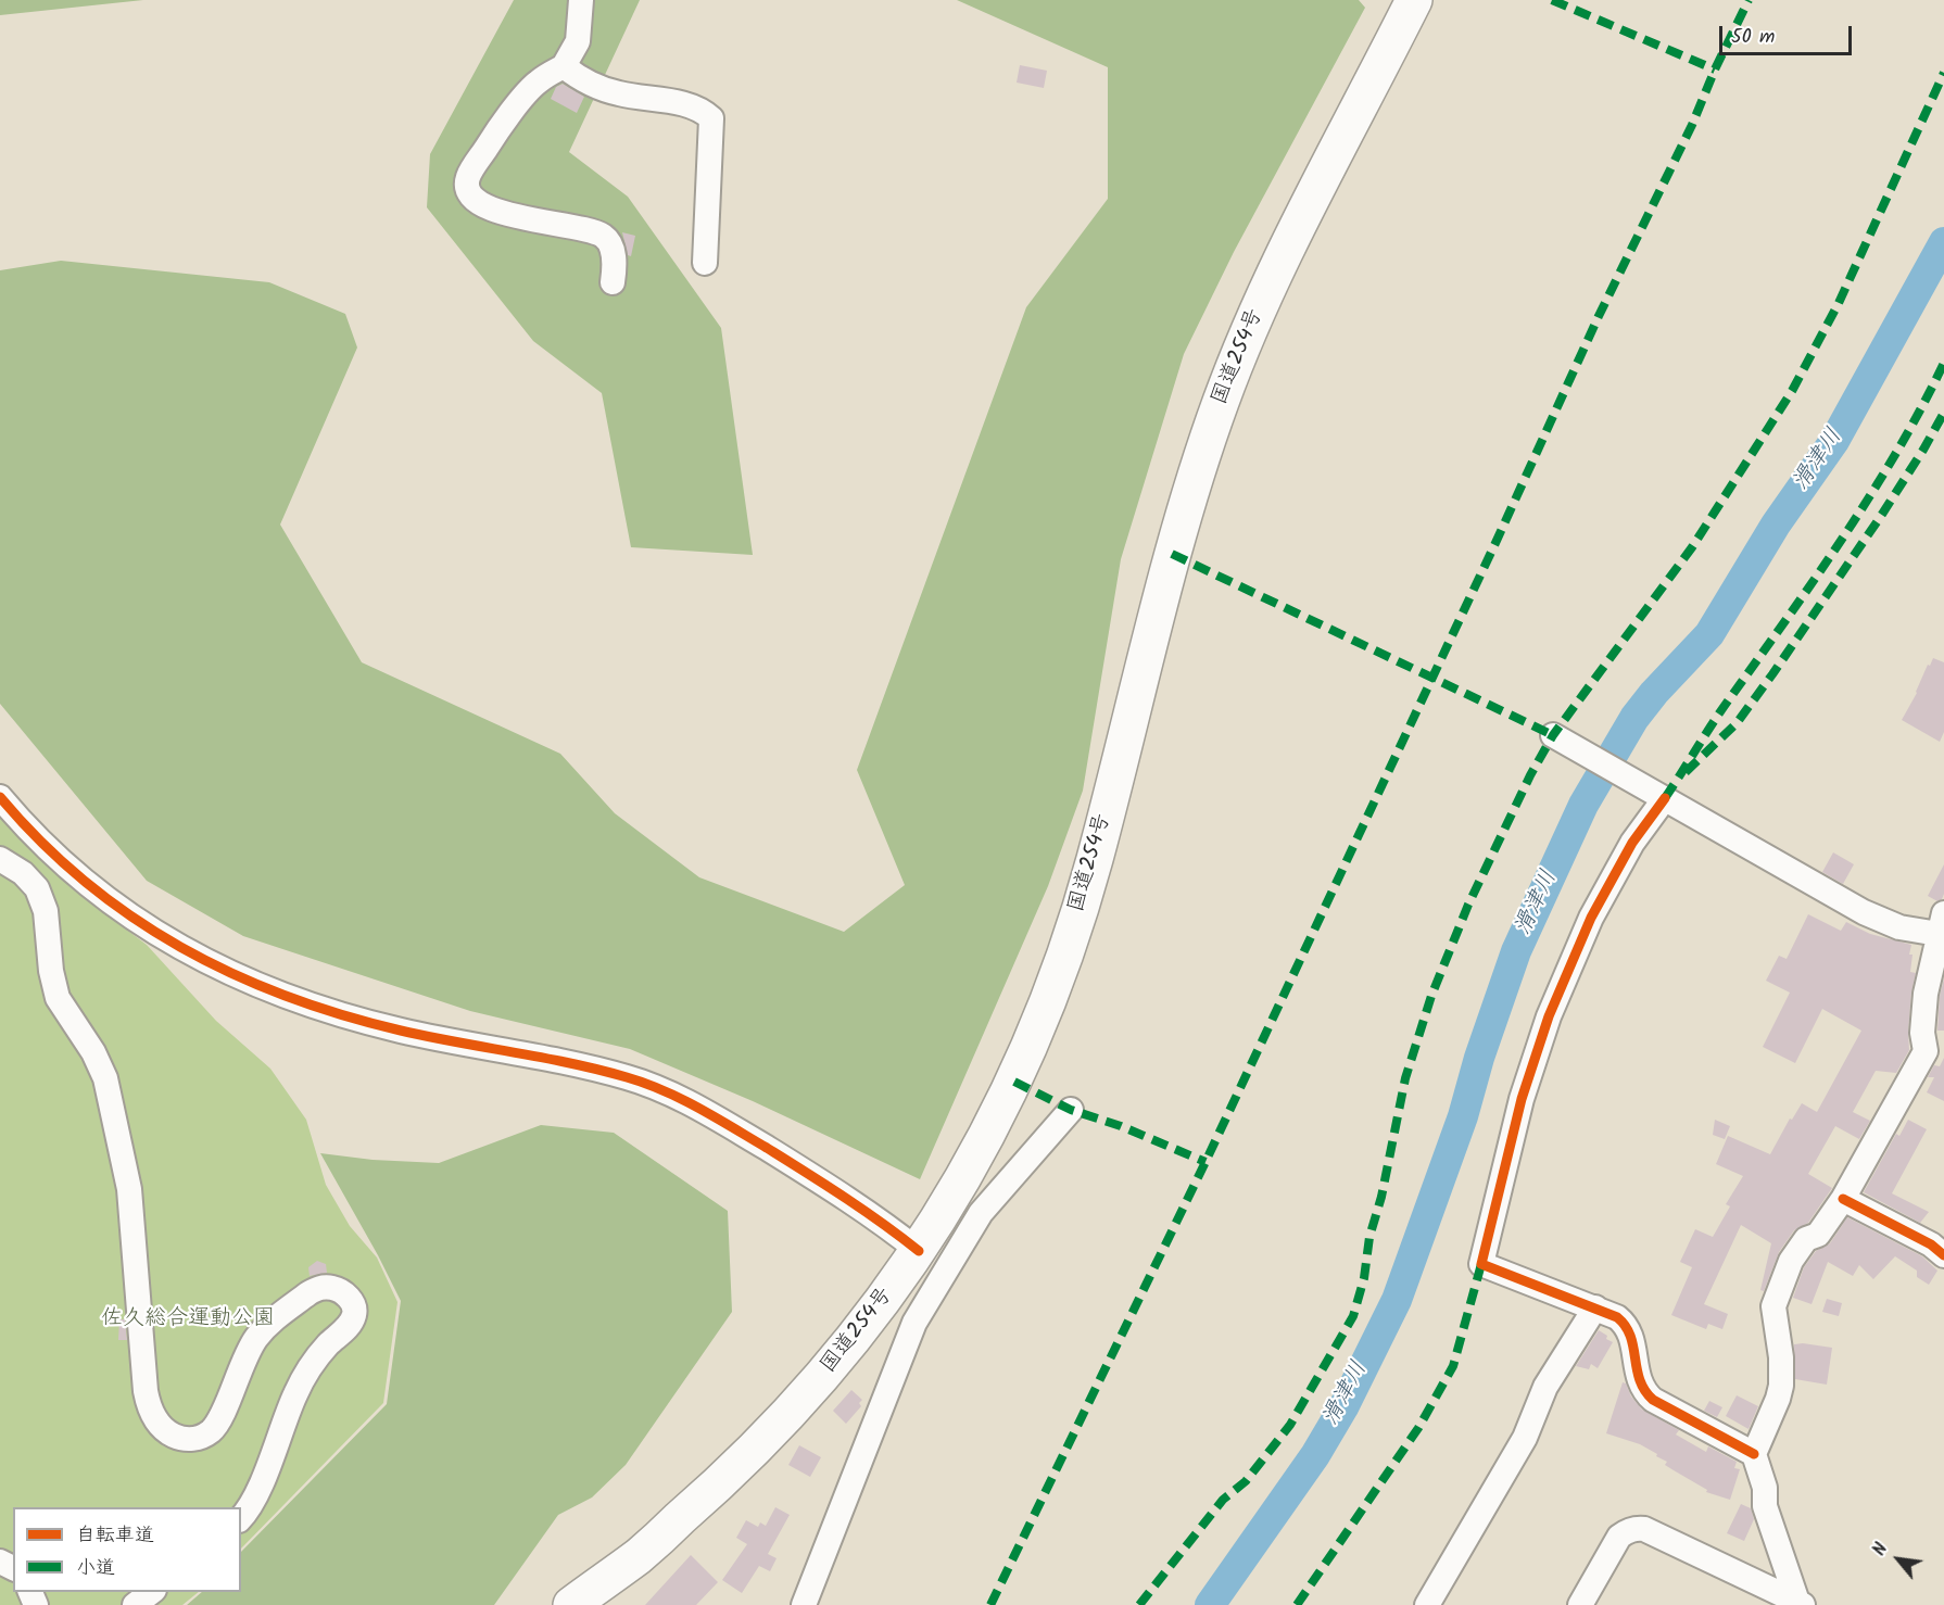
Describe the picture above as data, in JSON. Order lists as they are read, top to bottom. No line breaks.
{"streets":{"highway":["国道254号"]},"water":["滑津川"],"parks":["佐久総合運動公園"],"legend":["自転車道","小道"],"scale_bar":"50 m","north":"top left"}
